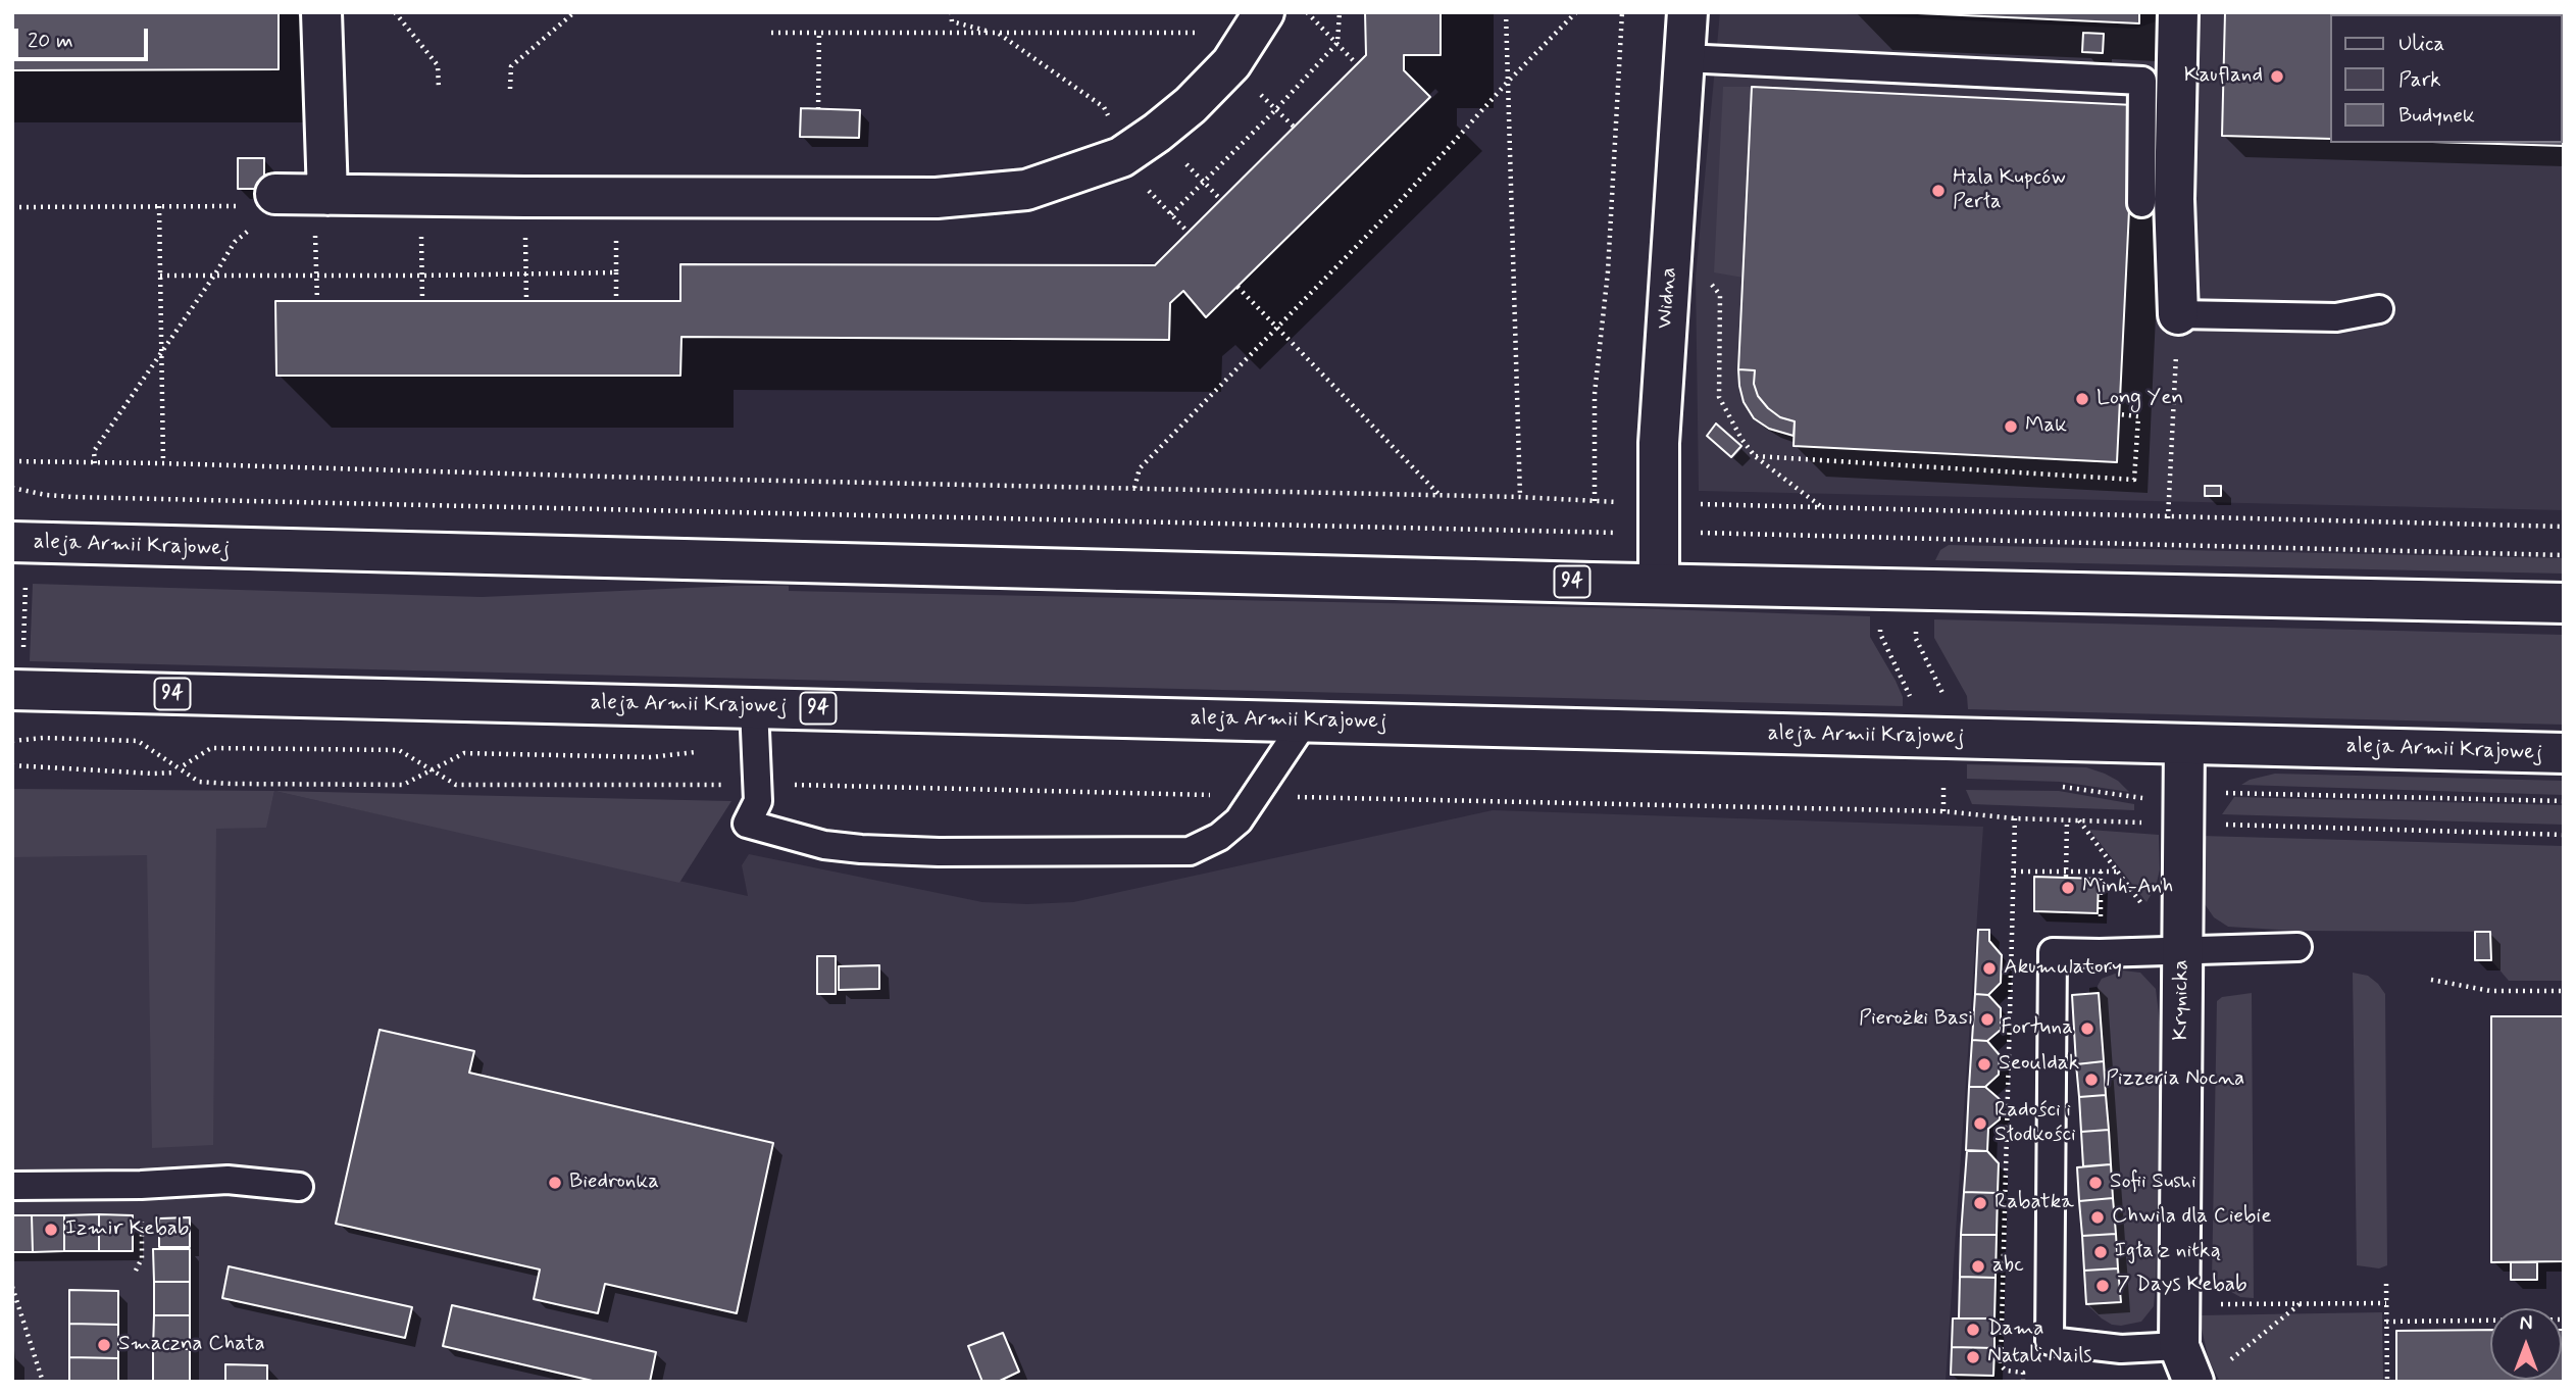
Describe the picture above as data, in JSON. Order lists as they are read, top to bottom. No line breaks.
{"streets":{"main road":["Widna","aleja Armii Krajowej","94","Krynicka"]},"crossings":[["Widna","aleja Armii Krajowej"],["aleja Armii Krajowej","Krynicka"]],"places":["Kaufland","Hala Kupców Perła","Long Yen","Mak","Minh-Anh","Akumulatory","Pierożki Basi","Fortuna","Seouldak","Pizzeria Nocna","Radości i Słodkości","Biedronka","Sofii Sushi","Rabatka","Chwila dla Ciebie","Izmir Kebab","Igła z nitką","abc","7 Days Kebab","Dama","Smaczna Chata","Natali Nails"],"legend":["Ulica","Park","Budynek"],"scale_bar":"20 m","north":"top"}
